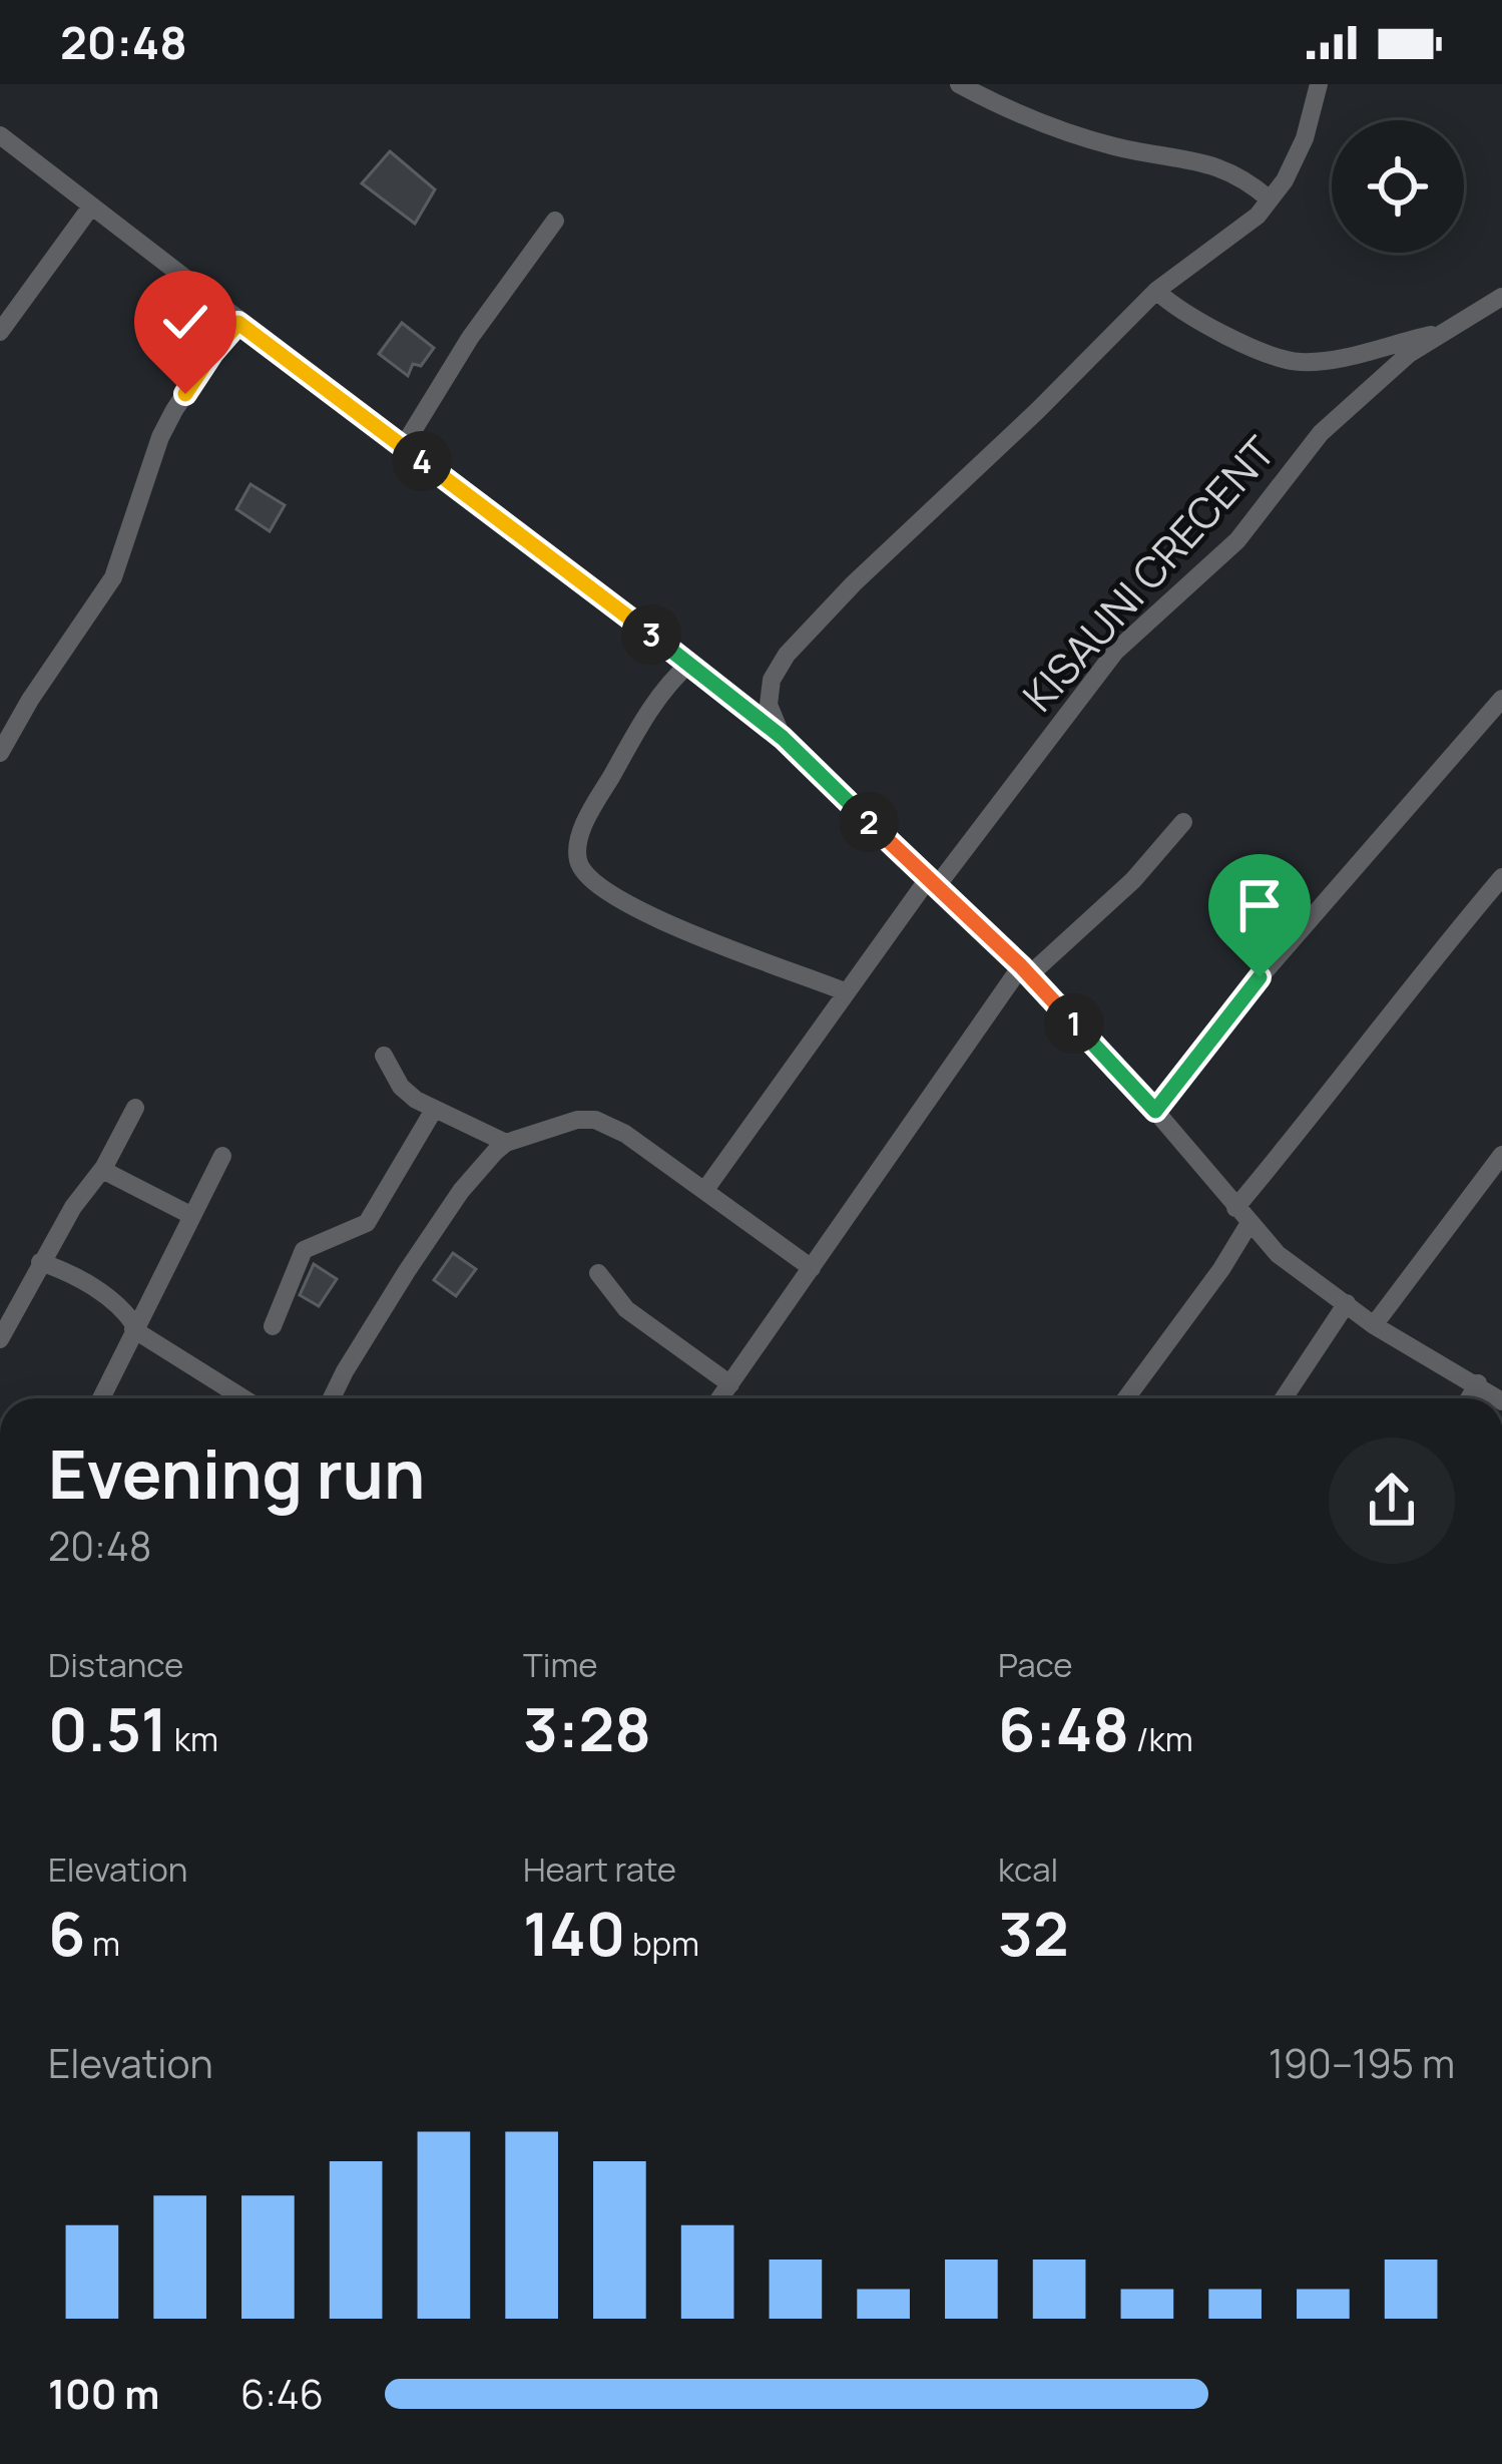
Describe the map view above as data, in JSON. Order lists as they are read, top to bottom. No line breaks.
{"streets":{"street":["KISAUNI CRECENT"]},"page":{"status":"20:48","pins":["4","3","2","1"],"heading":["Evening run","20:48"],"stats":[["Distance","0.51 km"],["Time","3:28"],["Pace","6:48 /km"],["Elevation","6 m"],["Heart rate","140 bpm"],["kcal","32"]],"chart":["Elevation","190–195 m"],"list":[{"name":"100 m","note":"6:46"}]}}
